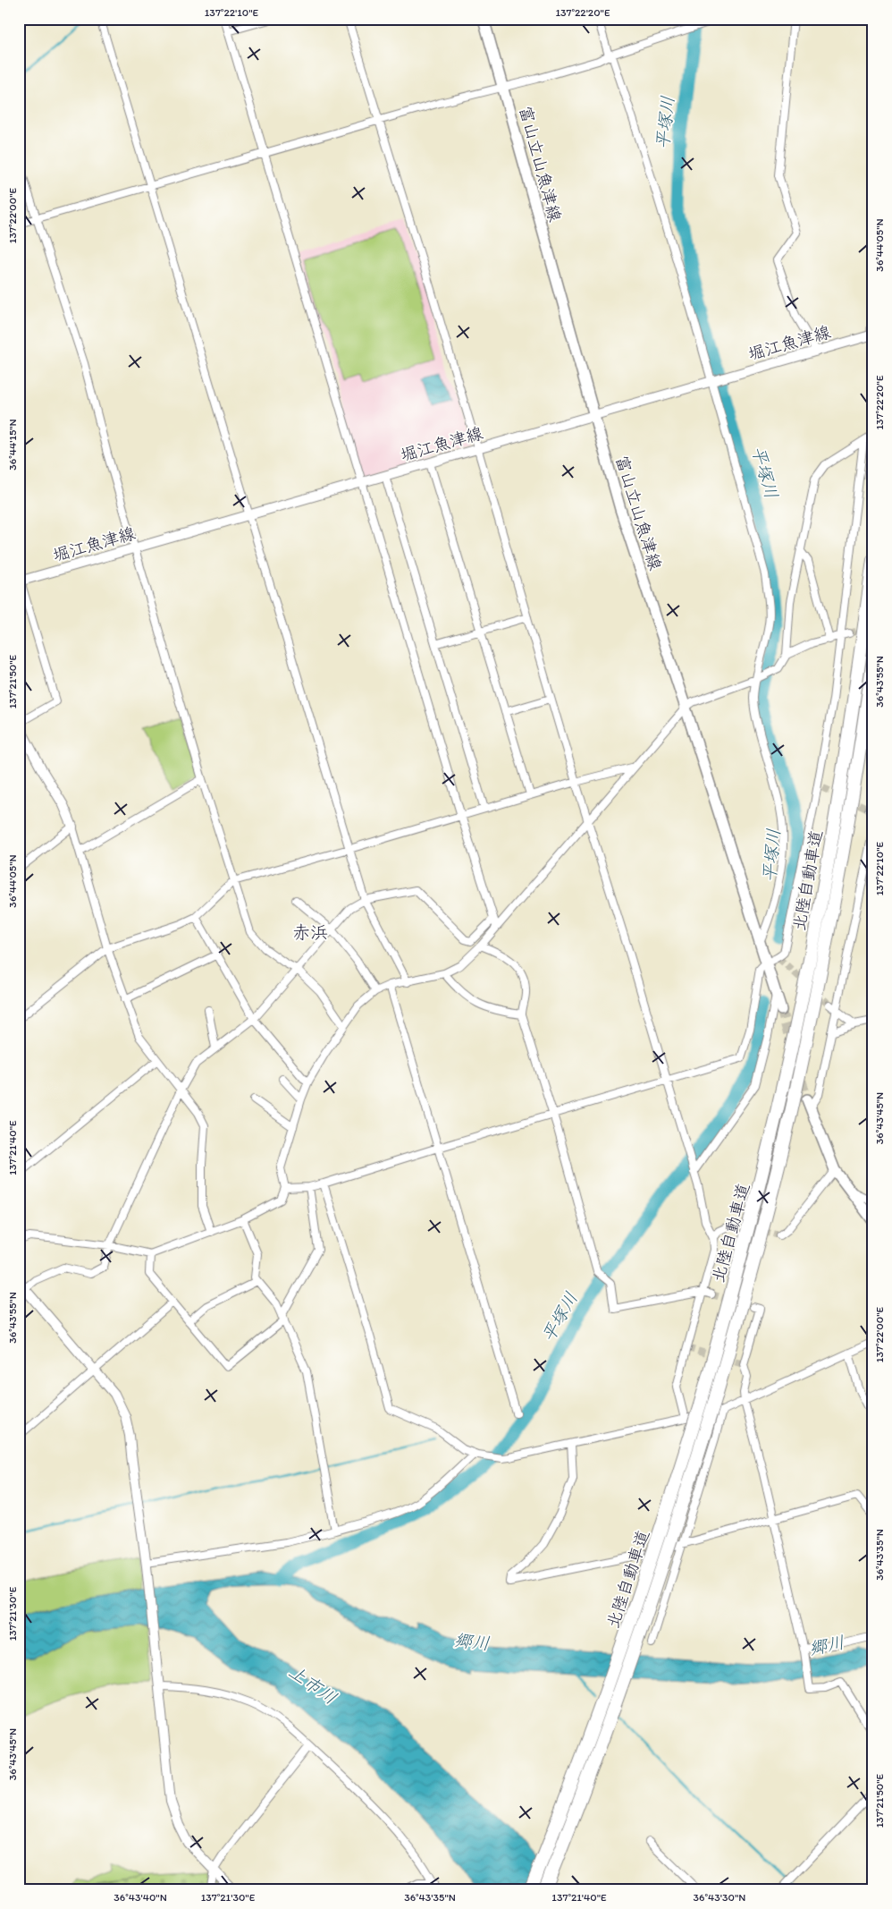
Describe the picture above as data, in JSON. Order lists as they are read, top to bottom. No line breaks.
{"streets":{"highway":["北陸自動車道"],"main road":["富山立山魚津線","堀江魚津線"]},"crossings":[["富山立山魚津線","堀江魚津線"]],"districts":["赤浜"],"water":["平塚川","郷川","上市川"],"coordinates":["137°22'10\"E","137°22'20\"E","137°22'00\"E","36°44'05\"N","36°44'15\"N","137°21'50\"E","36°43'55\"N","36°43'45\"N","137°21'40\"E","36°43'35\"N","137°21'30\"E","36°43'40\"N","36°43'30\"N"]}
